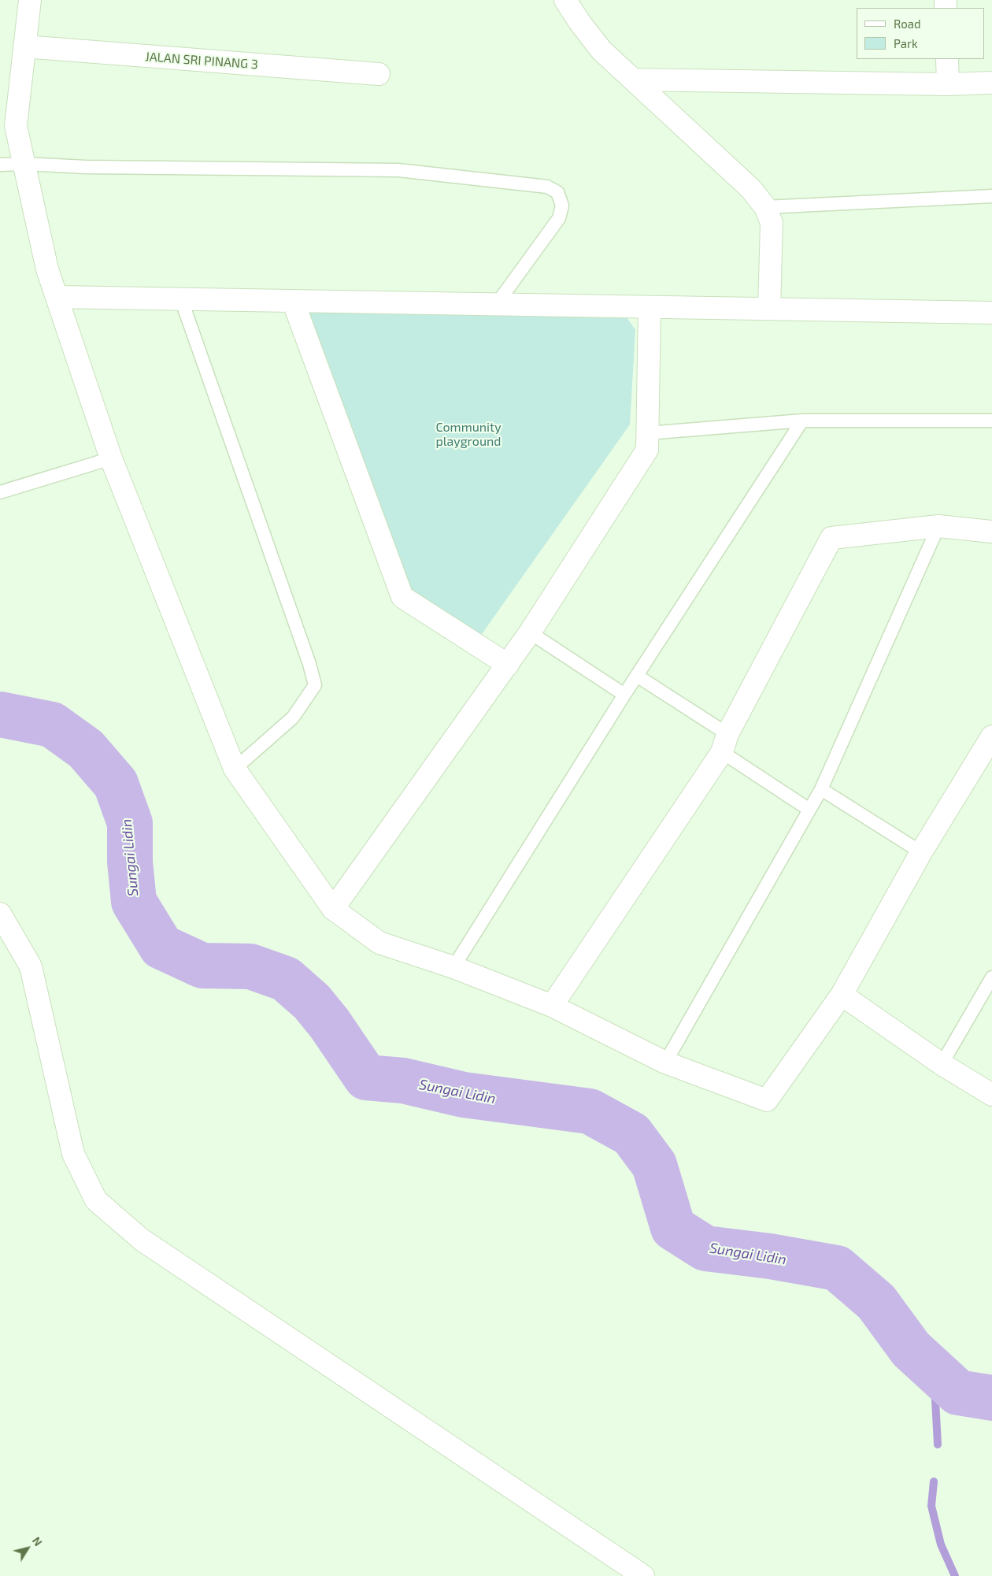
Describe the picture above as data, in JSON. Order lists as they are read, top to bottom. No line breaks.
{"streets":{"street":["JALAN SRI PINANG 3"]},"water":["Sungai Lidin"],"parks":["Community playground"],"legend":["Road","Park"],"north":"top right"}
